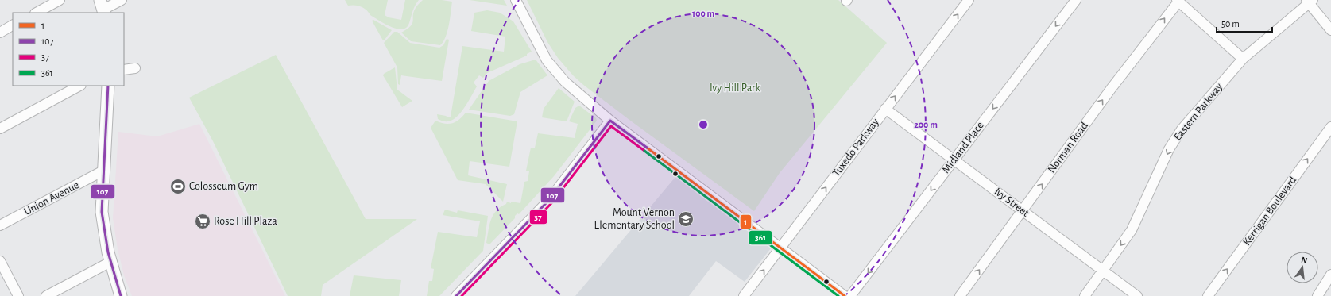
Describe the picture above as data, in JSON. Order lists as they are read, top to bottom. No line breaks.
{"streets":{"street":["Eastern Parkway","Tuxedo Parkway","Midland Place","Norman Road","Union Avenue","Ivy Street","Kerrigan Boulevard"]},"crossings":[["Eastern Parkway","Ivy Street"],["Tuxedo Parkway","Ivy Street"],["Midland Place","Ivy Street"],["Norman Road","Ivy Street"]],"one_way":["Eastern Parkway","Tuxedo Parkway","Midland Place","Norman Road","Kerrigan Boulevard"],"parks":["Ivy Hill Park"],"places":{"sports":["Colosseum Gym"],"school or university":["Mount Vernon Elementary School"],"supermarket":["Rose Hill Plaza"]},"lines":["transit line 107","transit line 37","transit line 1","transit line 361"],"legend":["1","107","37","361"],"scale_bar":"50 m","north":"top","rings":["100 m","200 m"]}
